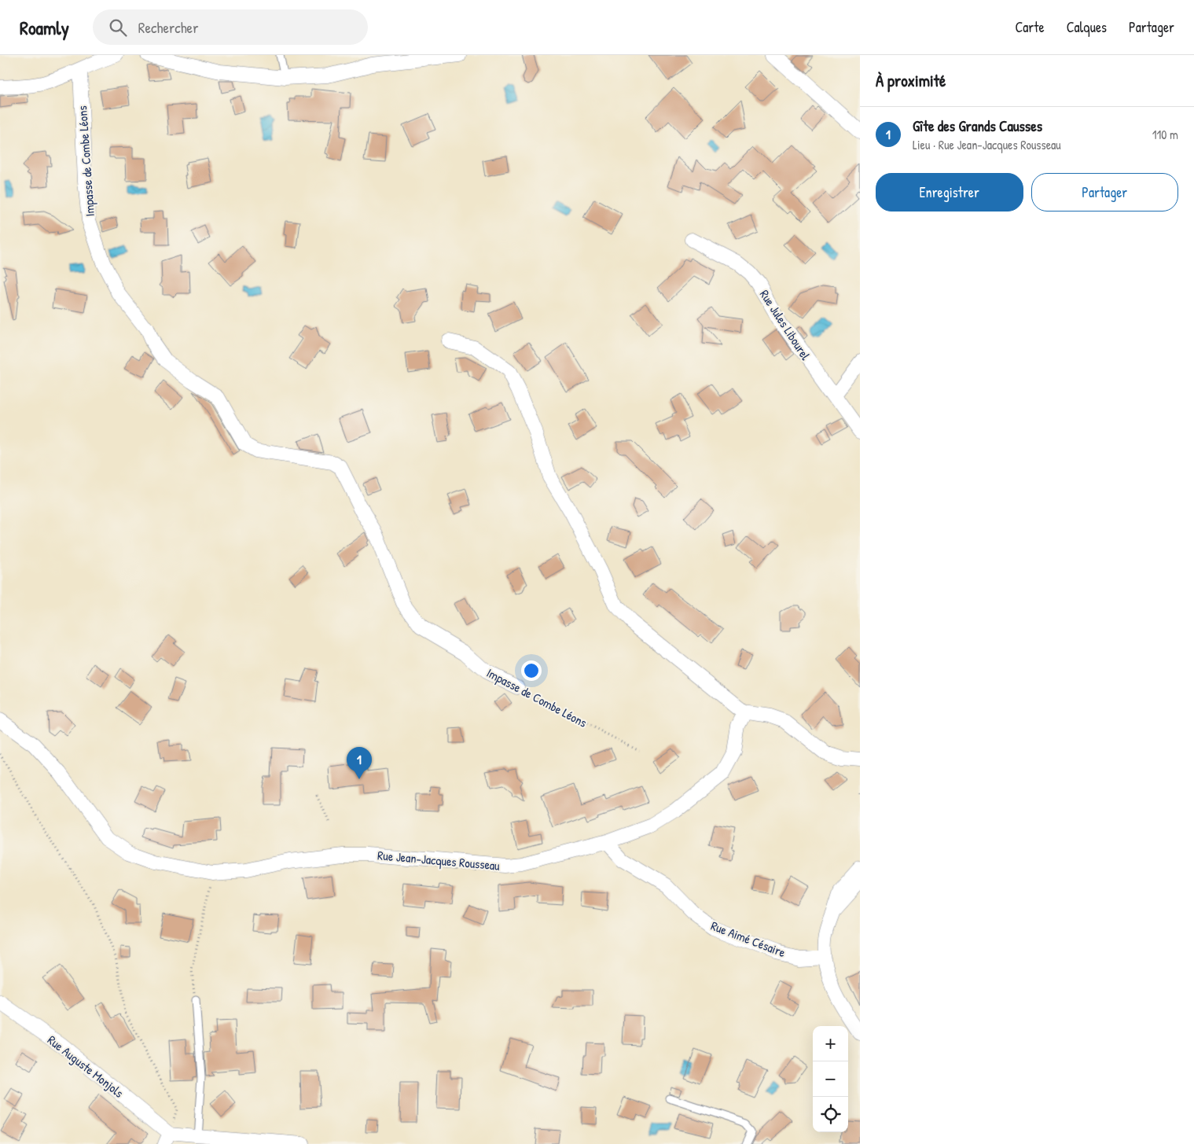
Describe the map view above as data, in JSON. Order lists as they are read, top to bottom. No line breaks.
{"streets":{"street":["Impasse de Combe Léons","Rue Jules Libourel","Rue Jean-Jacques Rousseau","Rue Aimé Césaire","Rue Auguste Monjols"]},"crossings":[["Rue Jean-Jacques Rousseau","Rue Aimé Césaire"]],"page":{"header":"Roamly","search":"Rechercher","nav":["Carte","Calques","Partager"],"heading":"À proximité","list":[{"mark":"1","name":"Gîte des Grands Causses","note":"Lieu · Rue Jean-Jacques Rousseau","value":"110 m"}],"buttons":["Enregistrer","Partager"],"pins":"1","map_buttons":["+","−"]}}
